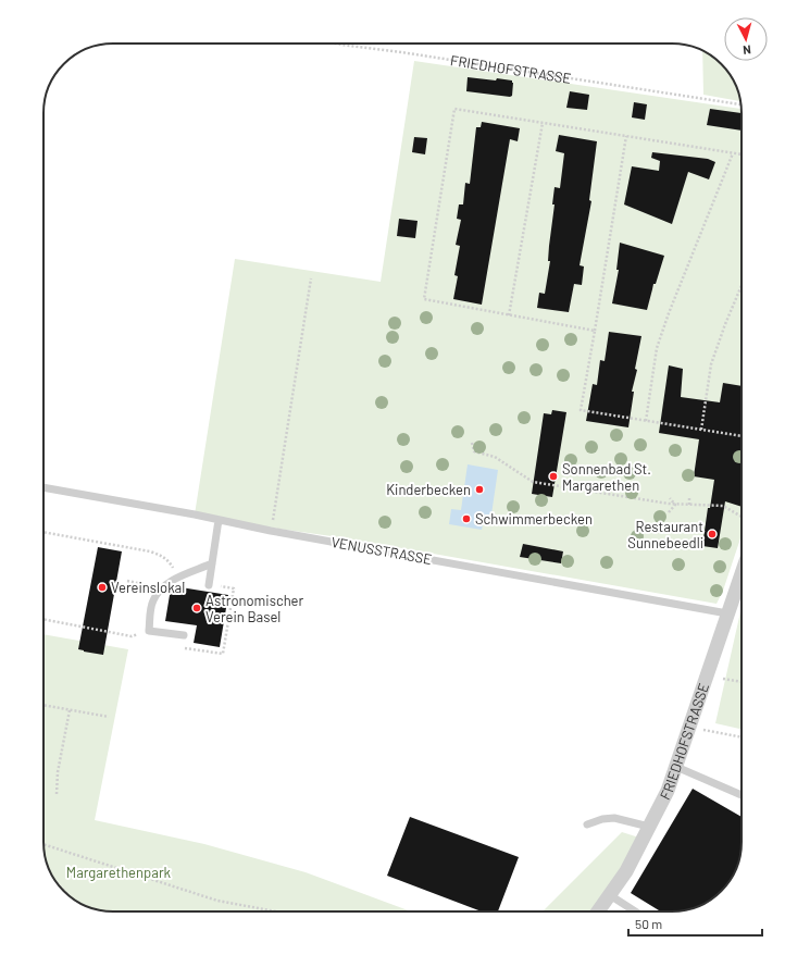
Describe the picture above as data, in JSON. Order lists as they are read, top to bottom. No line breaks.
{"streets":{"street":["FRIEDHOFSTRASSE"],"lane":["VENUSSTRASSE"]},"crossings":[["FRIEDHOFSTRASSE","VENUSSTRASSE"]],"parks":["Margarethenpark"],"places":["Sonnenbad St. Margarethen","Kinderbecken","Schwimmerbecken","Restaurant Sunnebeedli","Vereinslokal","Astronomischer Verein Basel"],"scale_bar":"50 m","north":"bottom"}
